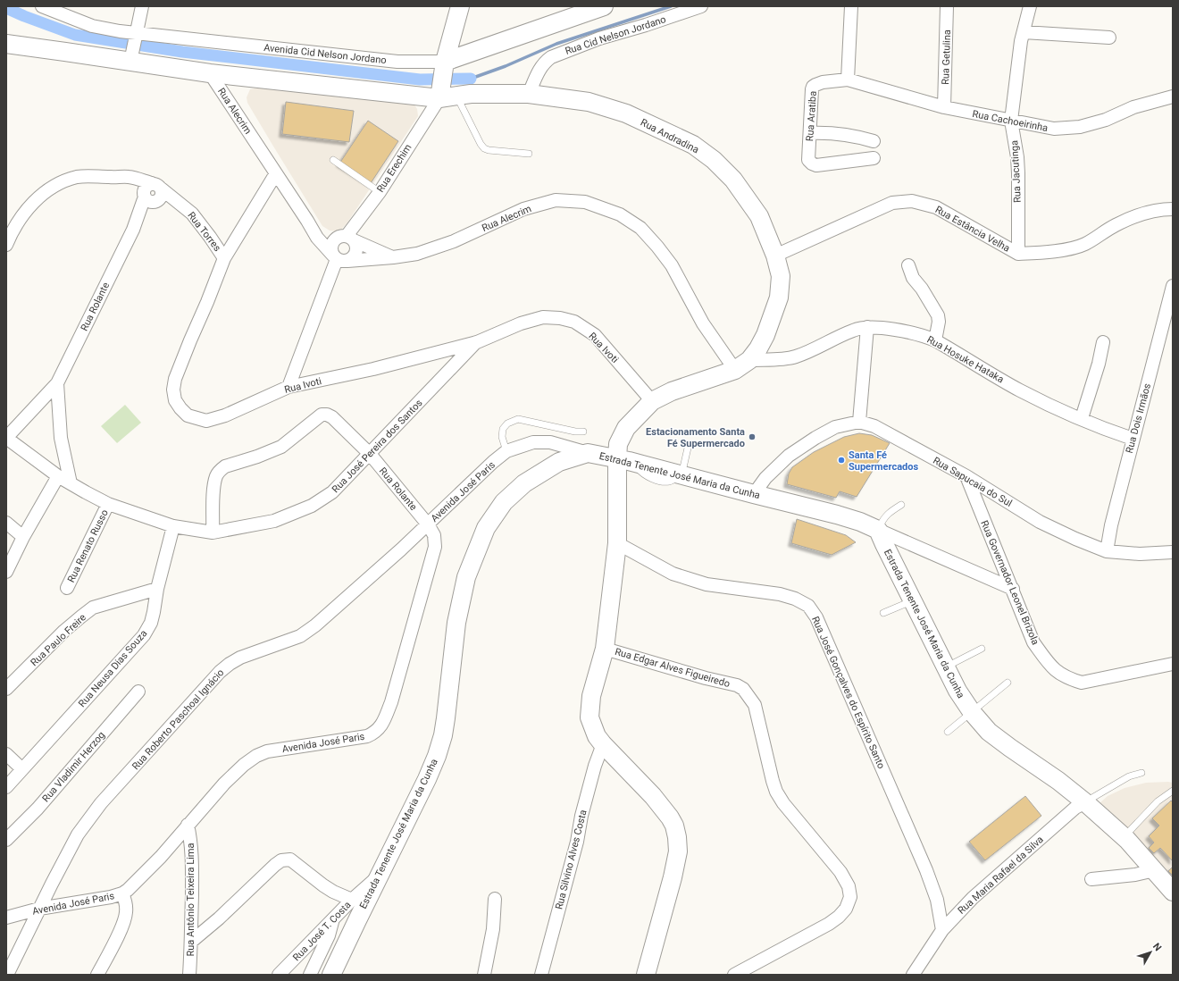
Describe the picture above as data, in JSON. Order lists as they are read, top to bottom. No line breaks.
{"streets":{"main road":["Avenida Cid Nelson Jordano","Rua Andradina","Estrada Tenente José Maria da Cunha"],"street":["Rua Cid Nelson Jordano","Rua Getulina","Rua Alecrim","Rua Aratiba","Rua Cachoeirinha","Rua Erechim","Rua Jacutinga","Rua Estância Velha","Rua Torres","Rua Rolante","Rua Ivoti","Rua Hosuke Hataka","Rua Dois Irmãos","Rua José Pereira dos Santos","Rua Sapucaia do Sul","Avenida José Paris","Rua Renato Russo","Rua Governador Leonel Brizola","Rua Paulo Freire","Rua Edgar Alves Figueiredo","Rua Neusa Dias Souza","Rua José Gonçalves do Espírito Santo","Rua Roberto Paschoal Ignácio","Rua Vladimir Herzog","Rua Silvino Alves Costa","Rua Maria Rafael da Silva","Rua Antônio Teixeira Lima","Rua José T. Costa"]},"crossings":[["Rua Cid Nelson Jordano","Rua Andradina"],["Avenida Cid Nelson Jordano","Rua Alecrim"],["Avenida Cid Nelson Jordano","Rua Andradina"],["Avenida Cid Nelson Jordano","Rua Erechim"],["Rua Getulina","Rua Cachoeirinha"],["Rua Alecrim","Rua Andradina"],["Rua Alecrim","Rua Erechim"],["Rua Alecrim","Rua Ivoti"],["Rua Aratiba","Rua Cachoeirinha"],["Rua Cachoeirinha","Rua Jacutinga"],["Rua Andradina","Rua Erechim"],["Rua Andradina","Rua Estância Velha"],["Rua Andradina","Rua Ivoti"],["Rua Andradina","Rua Hosuke Hataka"],["Rua Andradina","Estrada Tenente José Maria da Cunha"],["Rua Andradina","Rua Edgar Alves Figueiredo"],["Rua Andradina","Rua José Gonçalves do Espírito Santo"],["Rua Andradina","Rua Silvino Alves Costa"],["Rua Jacutinga","Rua Estância Velha"],["Rua Torres","Rua Rolante"],["Rua Torres","Rua Ivoti"],["Rua Rolante","Rua José Pereira dos Santos"],["Rua Rolante","Avenida José Paris"],["Rua Rolante","Rua Roberto Paschoal Ignácio"],["Rua Ivoti","Rua José Pereira dos Santos"],["Rua Hosuke Hataka","Rua Dois Irmãos"],["Rua Dois Irmãos","Rua Sapucaia do Sul"],["Rua José Pereira dos Santos","Rua Renato Russo"],["Rua José Pereira dos Santos","Rua Neusa Dias Souza"],["Estrada Tenente José Maria da Cunha","Avenida José Paris"],["Estrada Tenente José Maria da Cunha","Rua Maria Rafael da Silva"],["Estrada Tenente José Maria da Cunha","Rua José T. Costa"],["Rua Sapucaia do Sul","Rua Governador Leonel Brizola"],["Avenida José Paris","Rua Roberto Paschoal Ignácio"],["Avenida José Paris","Rua Antônio Teixeira Lima"],["Rua Paulo Freire","Rua Neusa Dias Souza"],["Rua José Gonçalves do Espírito Santo","Rua Maria Rafael da Silva"]],"places":["Estacionamento Santa Fé Supermercado","Santa Fé Supermercados"],"north":"top right"}
